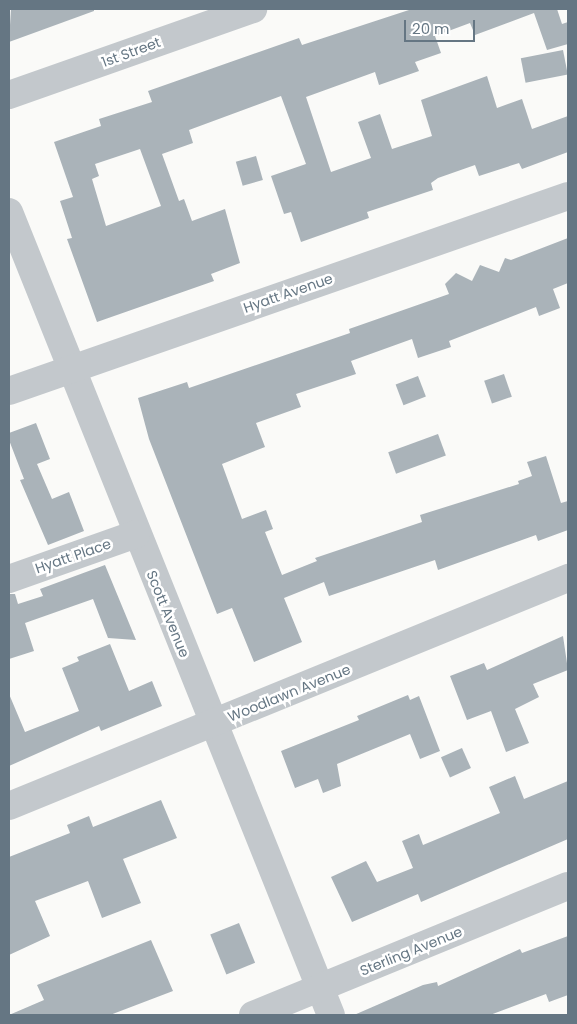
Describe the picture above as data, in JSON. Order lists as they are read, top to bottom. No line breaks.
{"streets":{"street":["1st Street","Hyatt Avenue","Hyatt Place","Scott Avenue","Woodlawn Avenue","Sterling Avenue"]},"crossings":[["Hyatt Avenue","Scott Avenue"],["Hyatt Place","Scott Avenue"],["Scott Avenue","Woodlawn Avenue"],["Scott Avenue","Sterling Avenue"]],"scale_bar":"20 m"}
